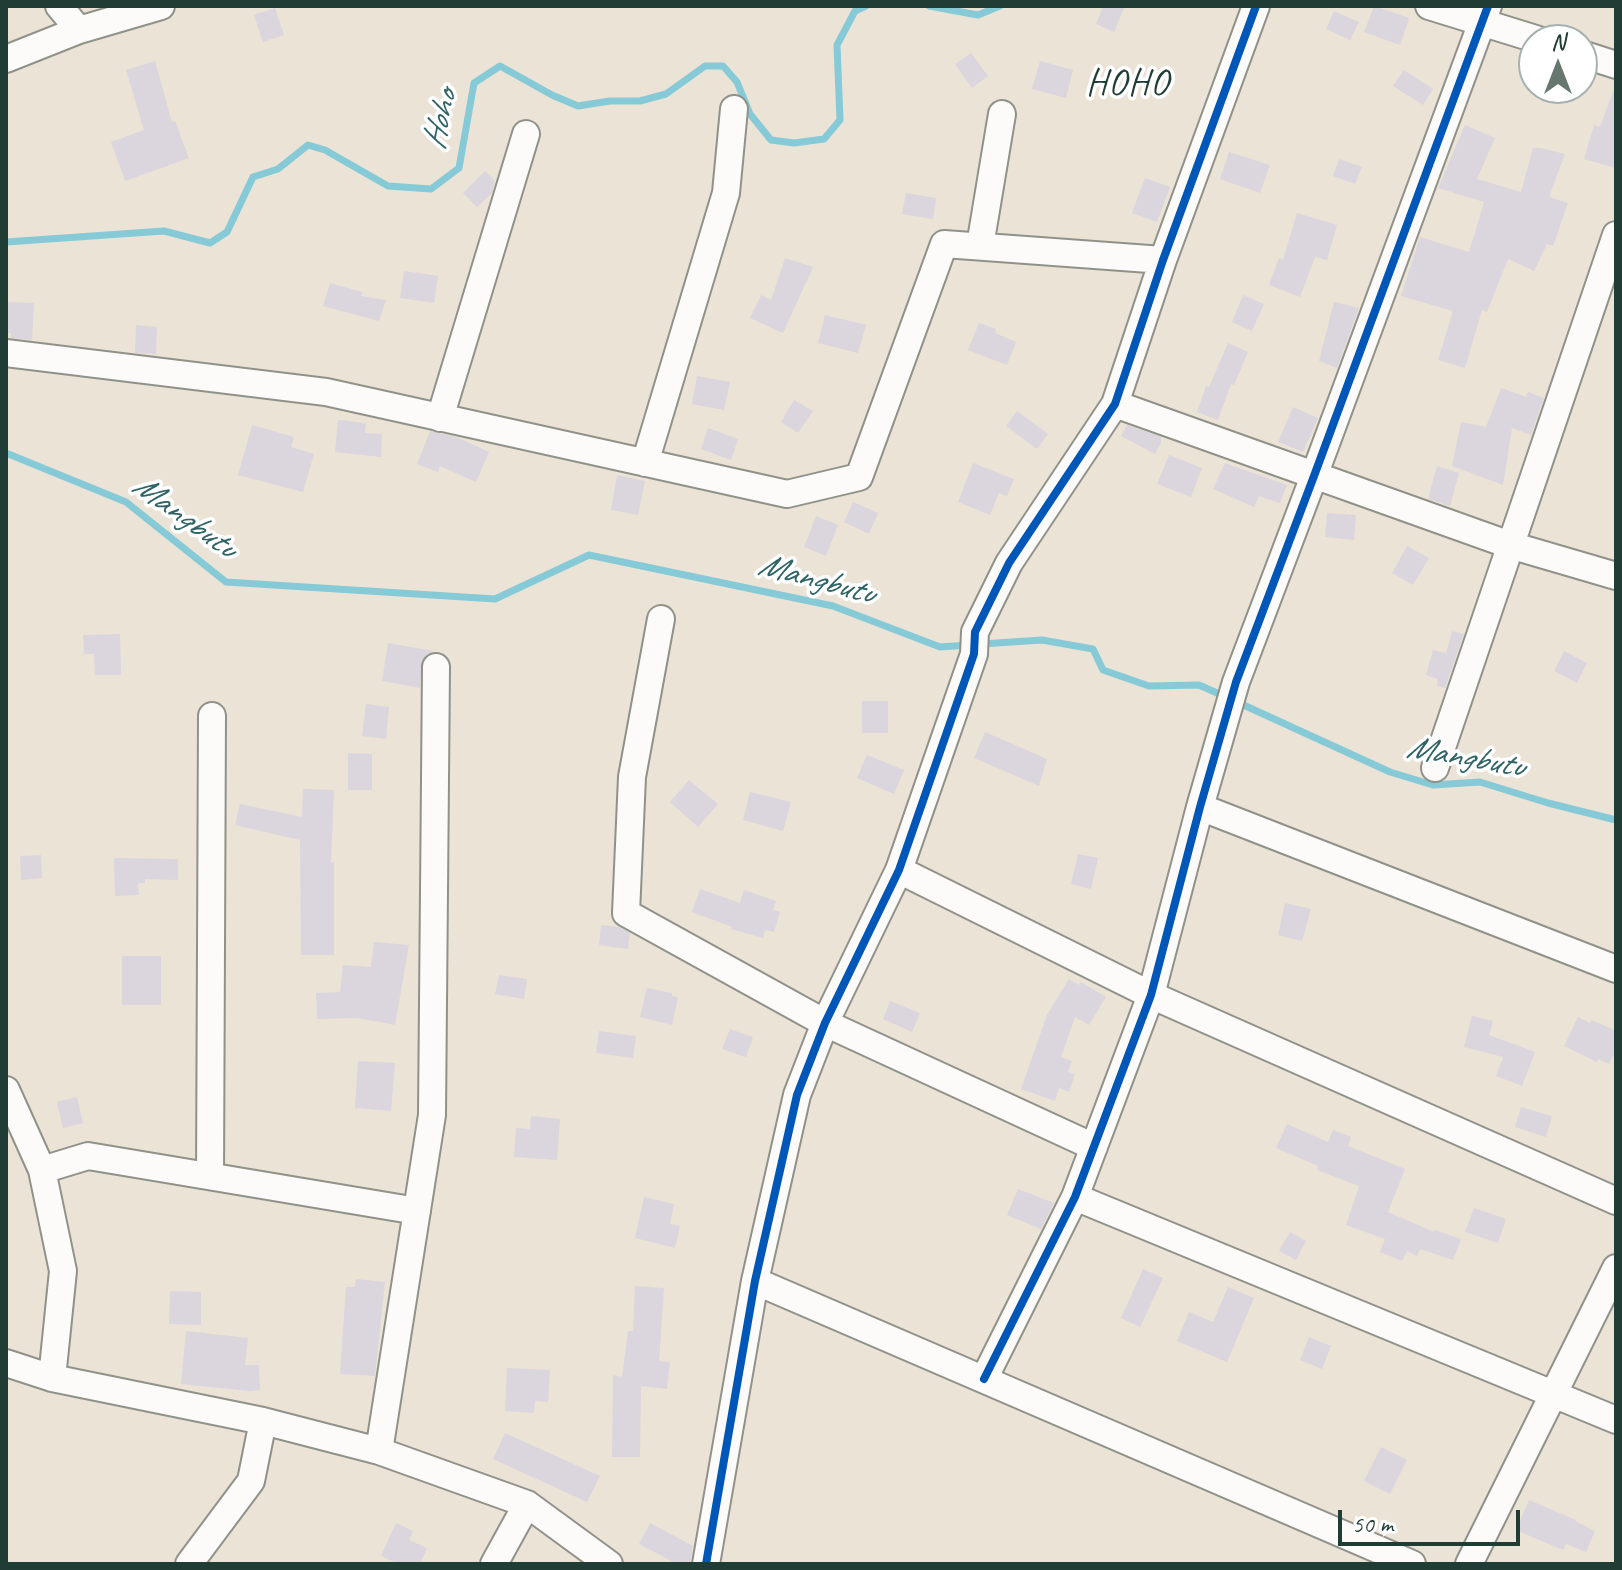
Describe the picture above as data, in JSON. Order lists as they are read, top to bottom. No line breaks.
{"districts":["HOHO"],"water":["Hoho","Mangbutu"],"scale_bar":"50 m","north":"top"}
